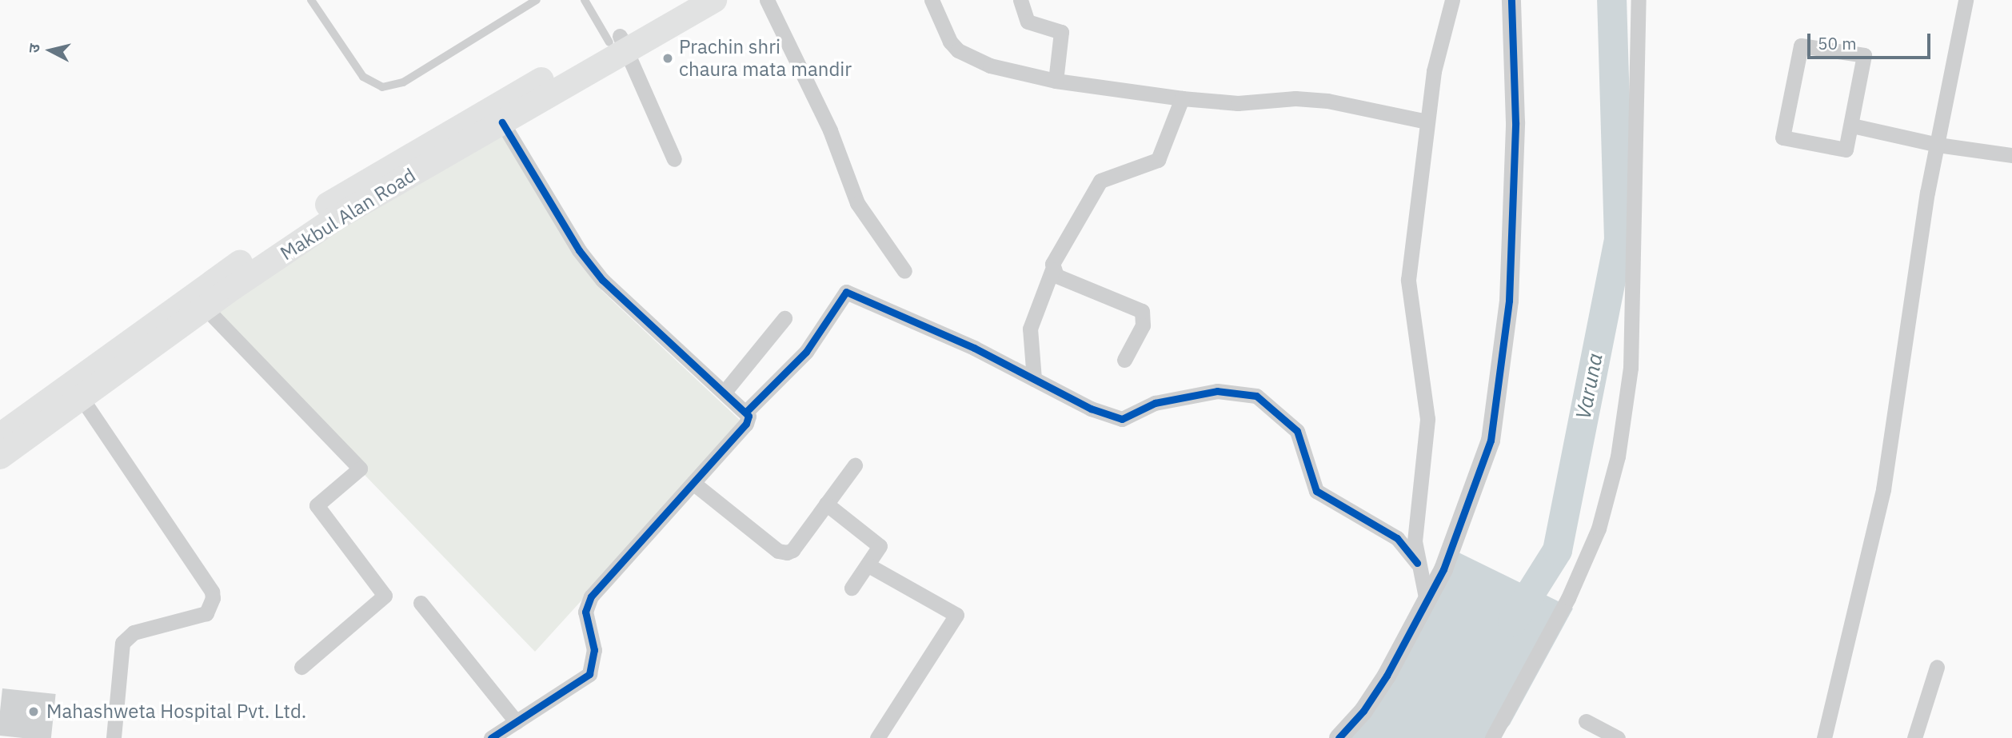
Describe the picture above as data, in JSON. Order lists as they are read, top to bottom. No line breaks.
{"streets":{"highway":["Makbul Alan Road"]},"water":["Varuna"],"places":["Prachin shri chaura mata mandir","Mahashweta Hospital Pvt. Ltd."],"scale_bar":"50 m","north":"left"}
